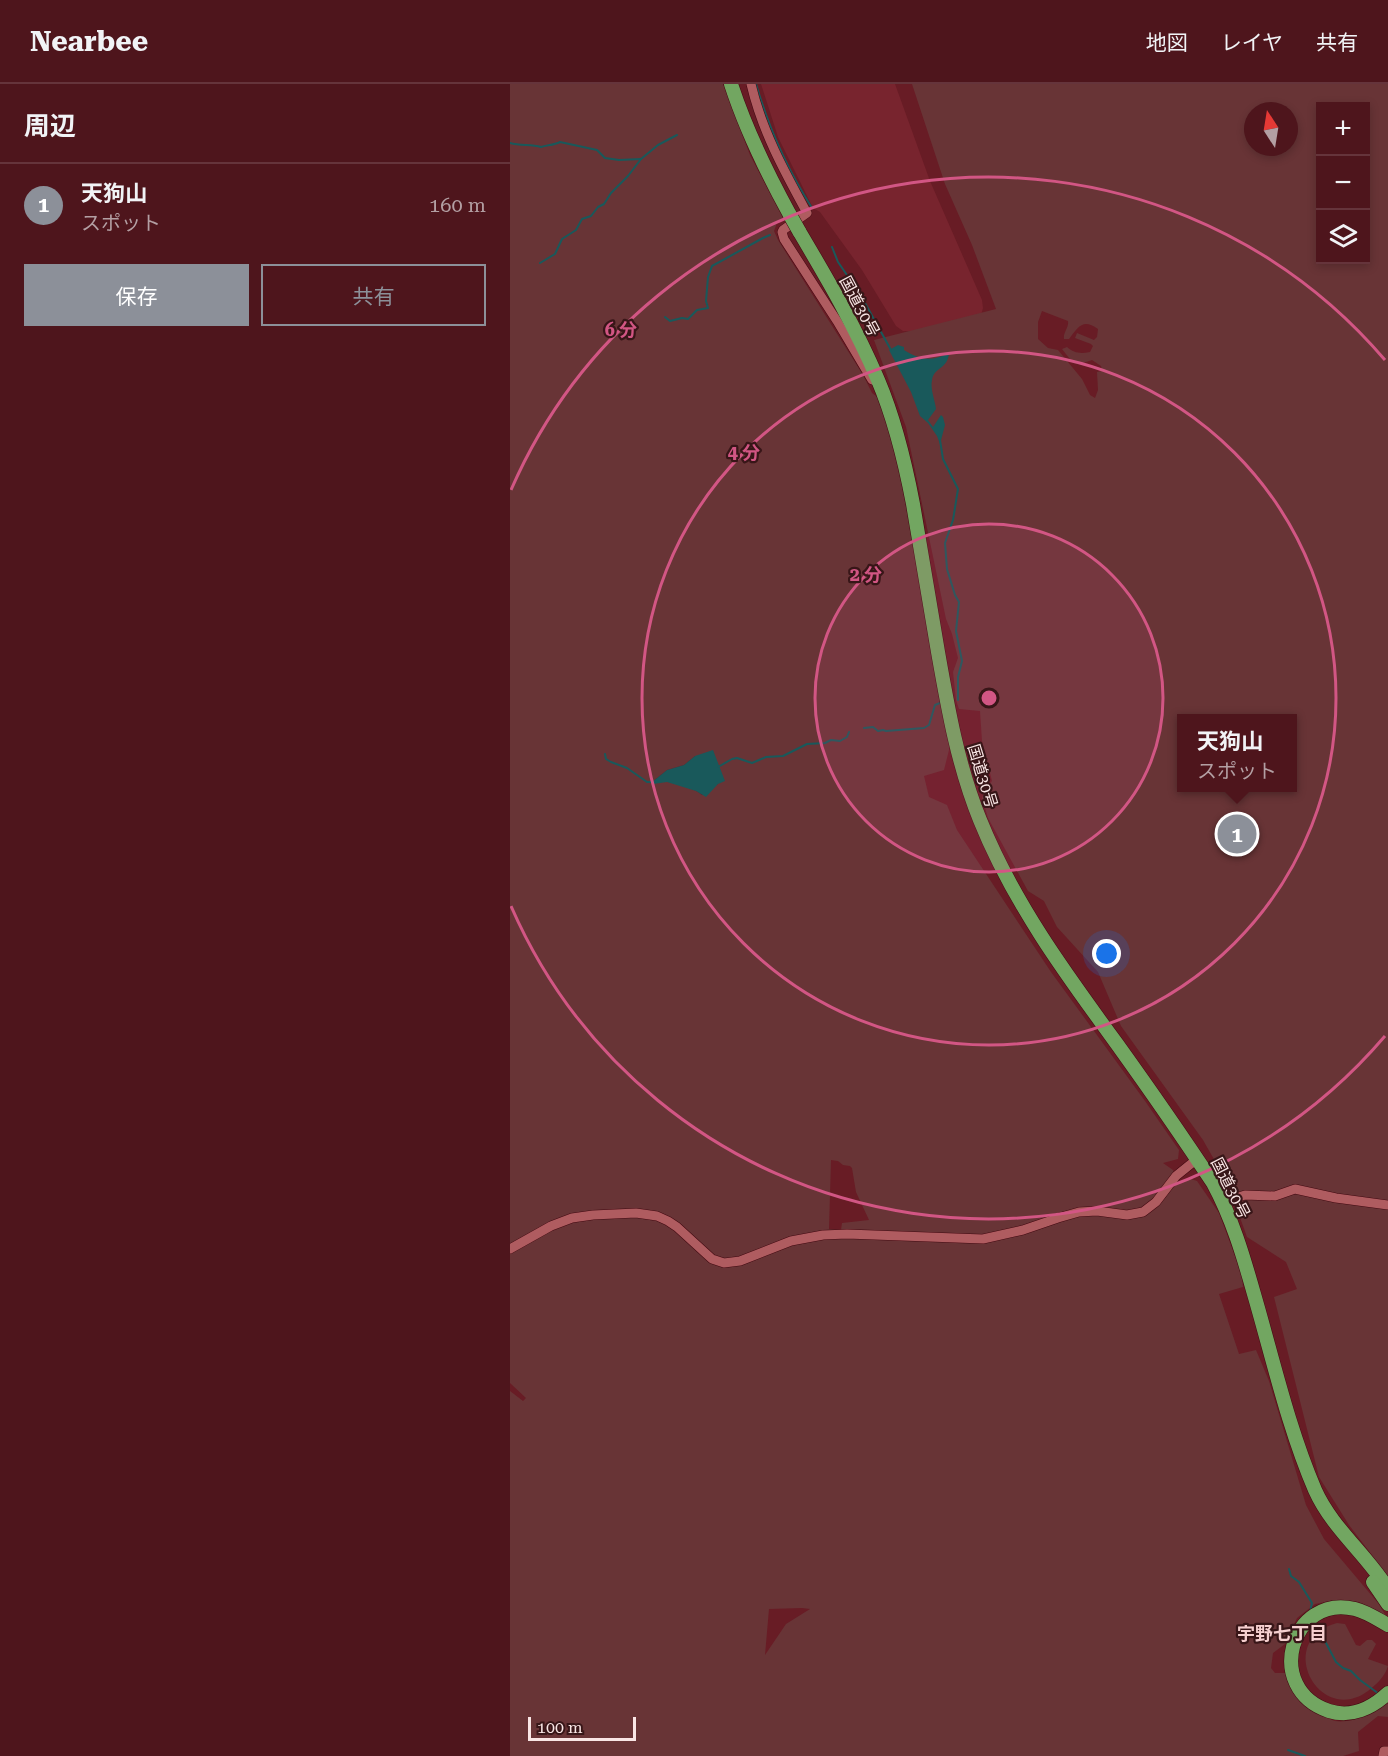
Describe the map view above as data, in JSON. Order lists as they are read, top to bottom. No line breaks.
{"streets":{"highway":["国道30号"]},"districts":["宇野七丁目"],"scale_bar":"100 m","north":"top","page":{"header":"Nearbee","nav":["地図","レイヤ","共有"],"heading":"周辺","map_buttons":["+","−"],"list":[{"mark":"1","name":"天狗山","note":"スポット","value":"160 m"}],"buttons":["保存","共有"],"popup":["天狗山","スポット"],"pins":"1","scale":"100 m"},"rings":["6 分","4 分","2 分"]}
